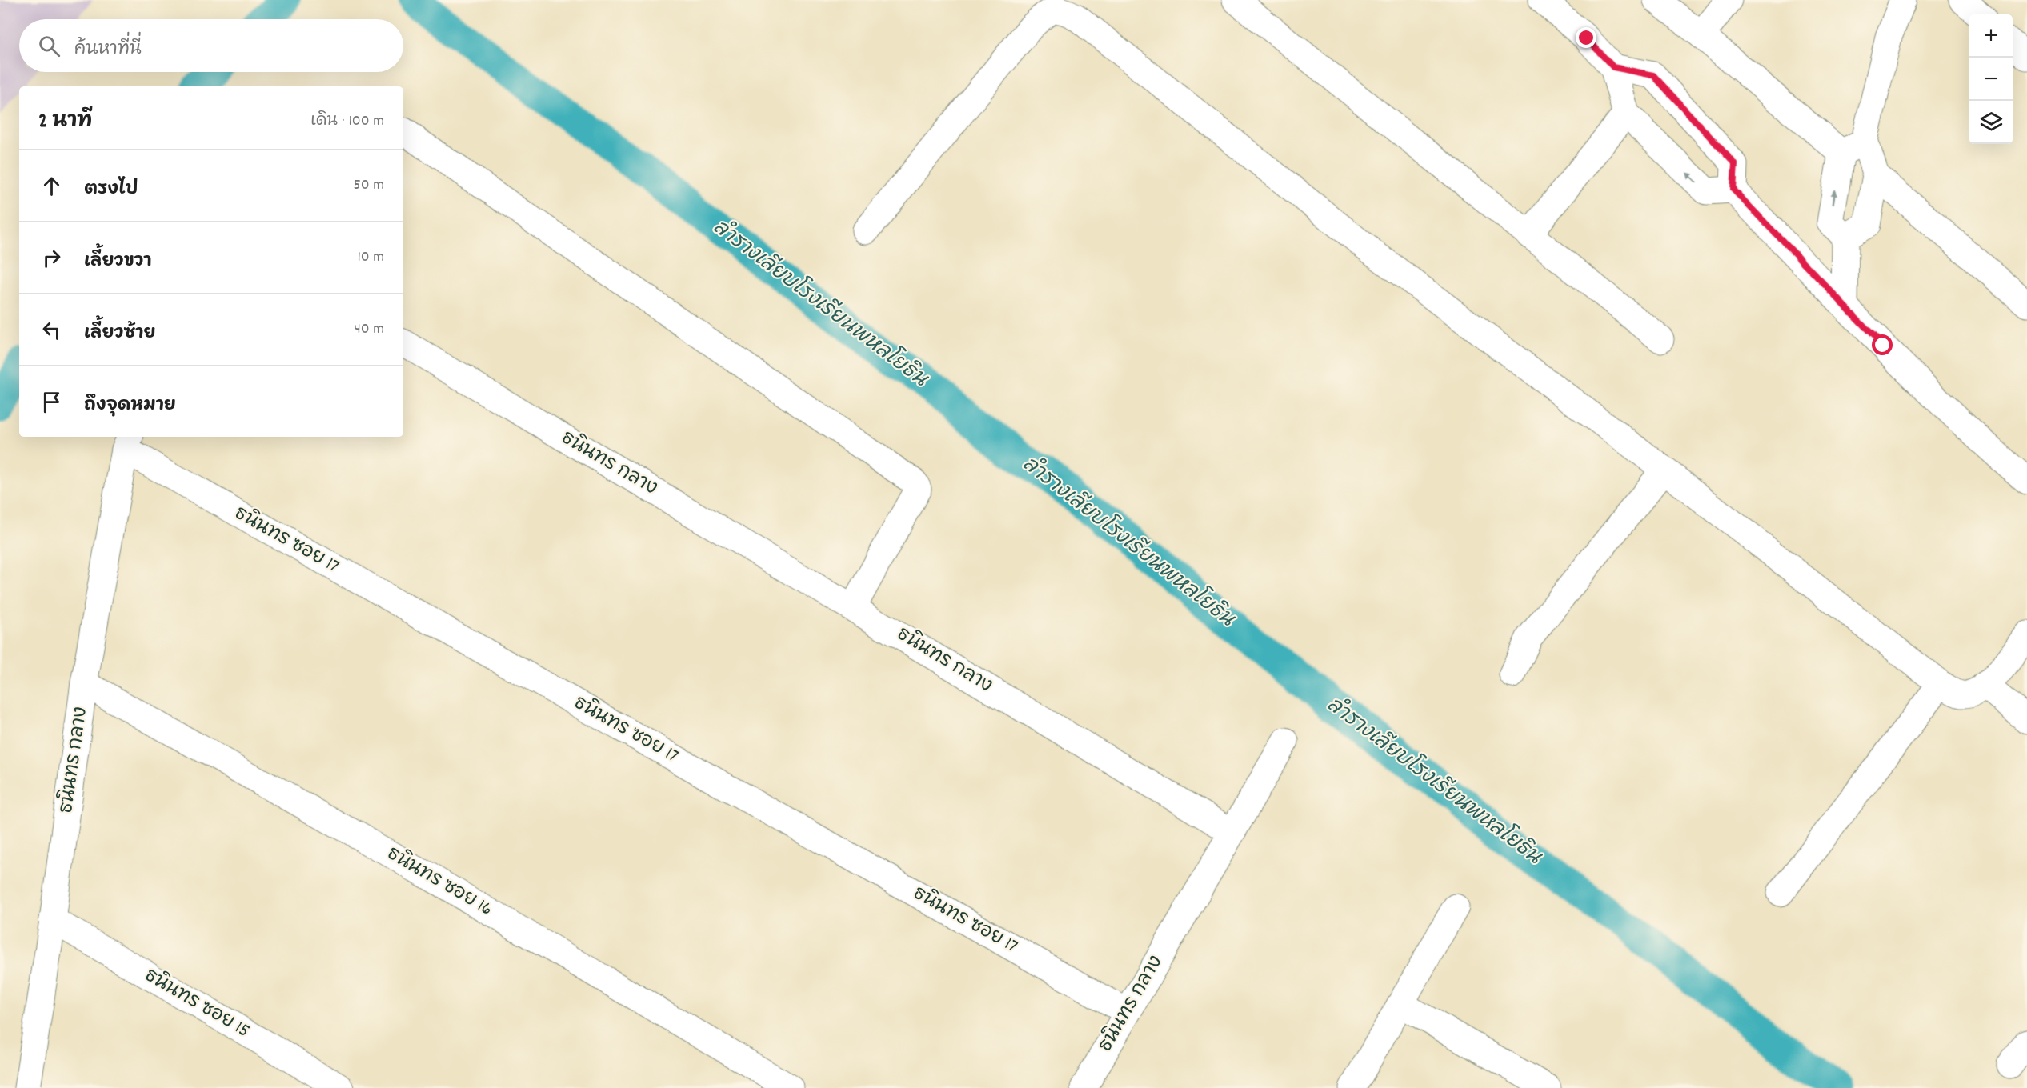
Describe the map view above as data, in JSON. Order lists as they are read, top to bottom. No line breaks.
{"streets":{"street":["ธนินทร กลาง","ธนินทร ซอย 17","ธนินทร ซอย 16","ธนินทร ซอย 15"]},"crossings":[["ธนินทร กลาง","ธนินทร ซอย 17"],["ธนินทร กลาง","ธนินทร ซอย 16"],["ธนินทร กลาง","ธนินทร ซอย 15"]],"water":["ลำรางเลียบโรงเรียนพหลโยธิน"],"page":{"map_buttons":["+","−"],"search":"ค้นหาที่นี่","heading":["2 นาที","เดิน · 100 m"],"list":[["ตรงไป","50 m"],["เลี้ยวขวา","10 m"],["เลี้ยวซ้าย","40 m"],"ถึงจุดหมาย"]}}
